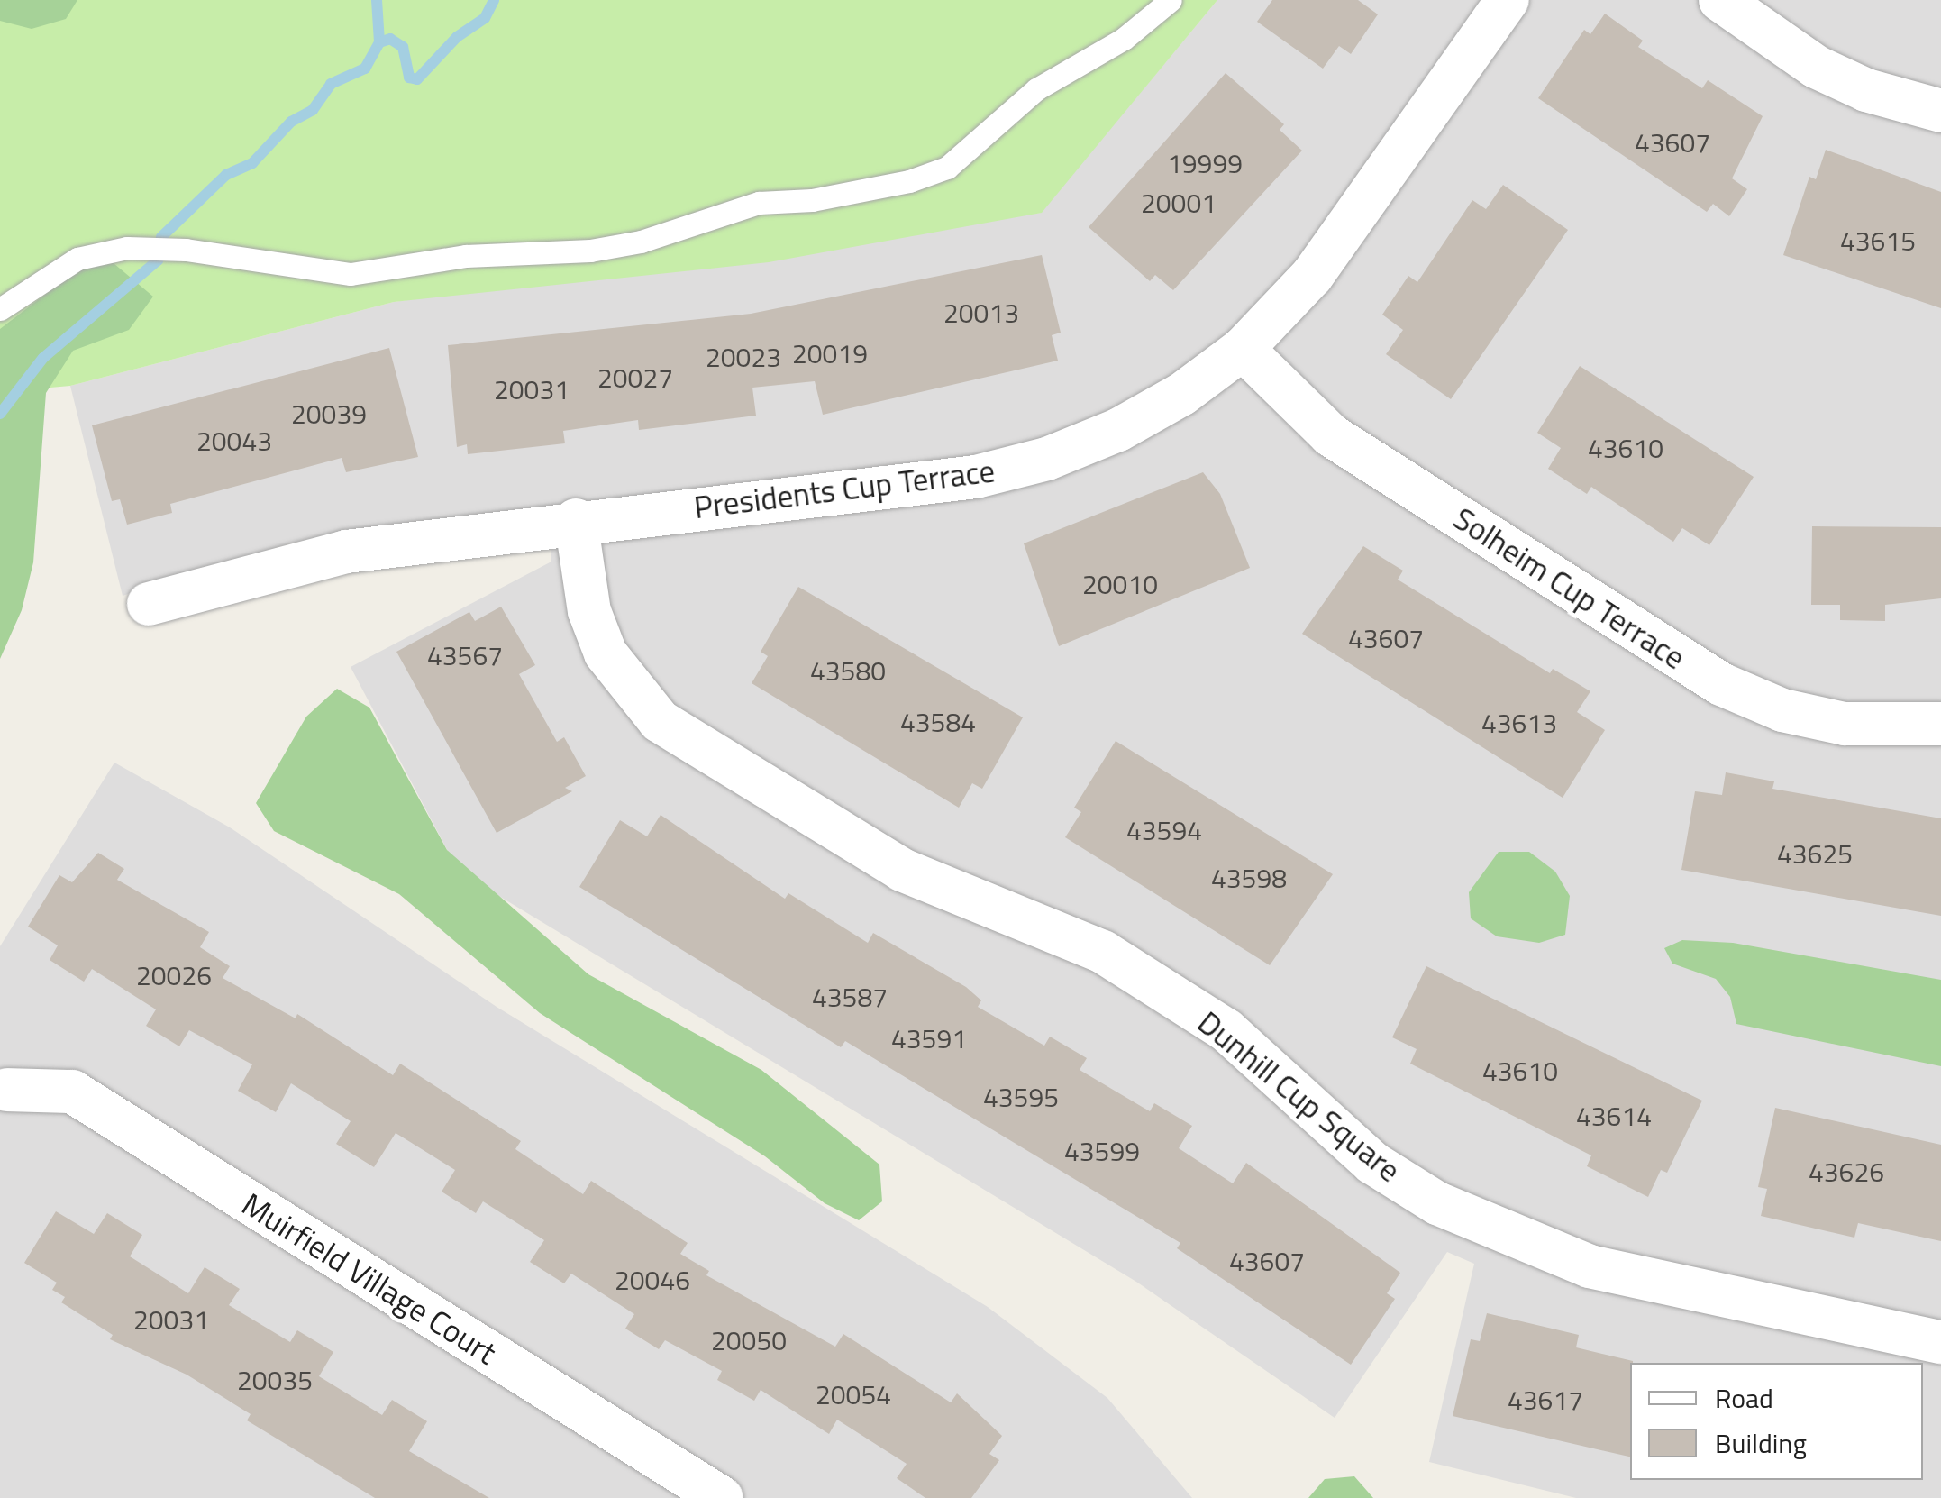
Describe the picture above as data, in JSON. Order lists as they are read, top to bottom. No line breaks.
{"streets":{"street":["Presidents Cup Terrace","Solheim Cup Terrace","Dunhill Cup Square","Muirfield Village Court"]},"crossings":[["Presidents Cup Terrace","Solheim Cup Terrace"],["Presidents Cup Terrace","Dunhill Cup Square"]],"house_numbers":["43607","19999","20001","43615","20013","20019","20023","20027","20031","20039","20043","43610","20010","43607","43567","43580","43584","43613","43594","43625","43598","20026","43587","43591","43610","43595","43614","43599","43626","43607","20046","20031","20050","20035","20054","43617"],"legend":["Road","Building"]}
